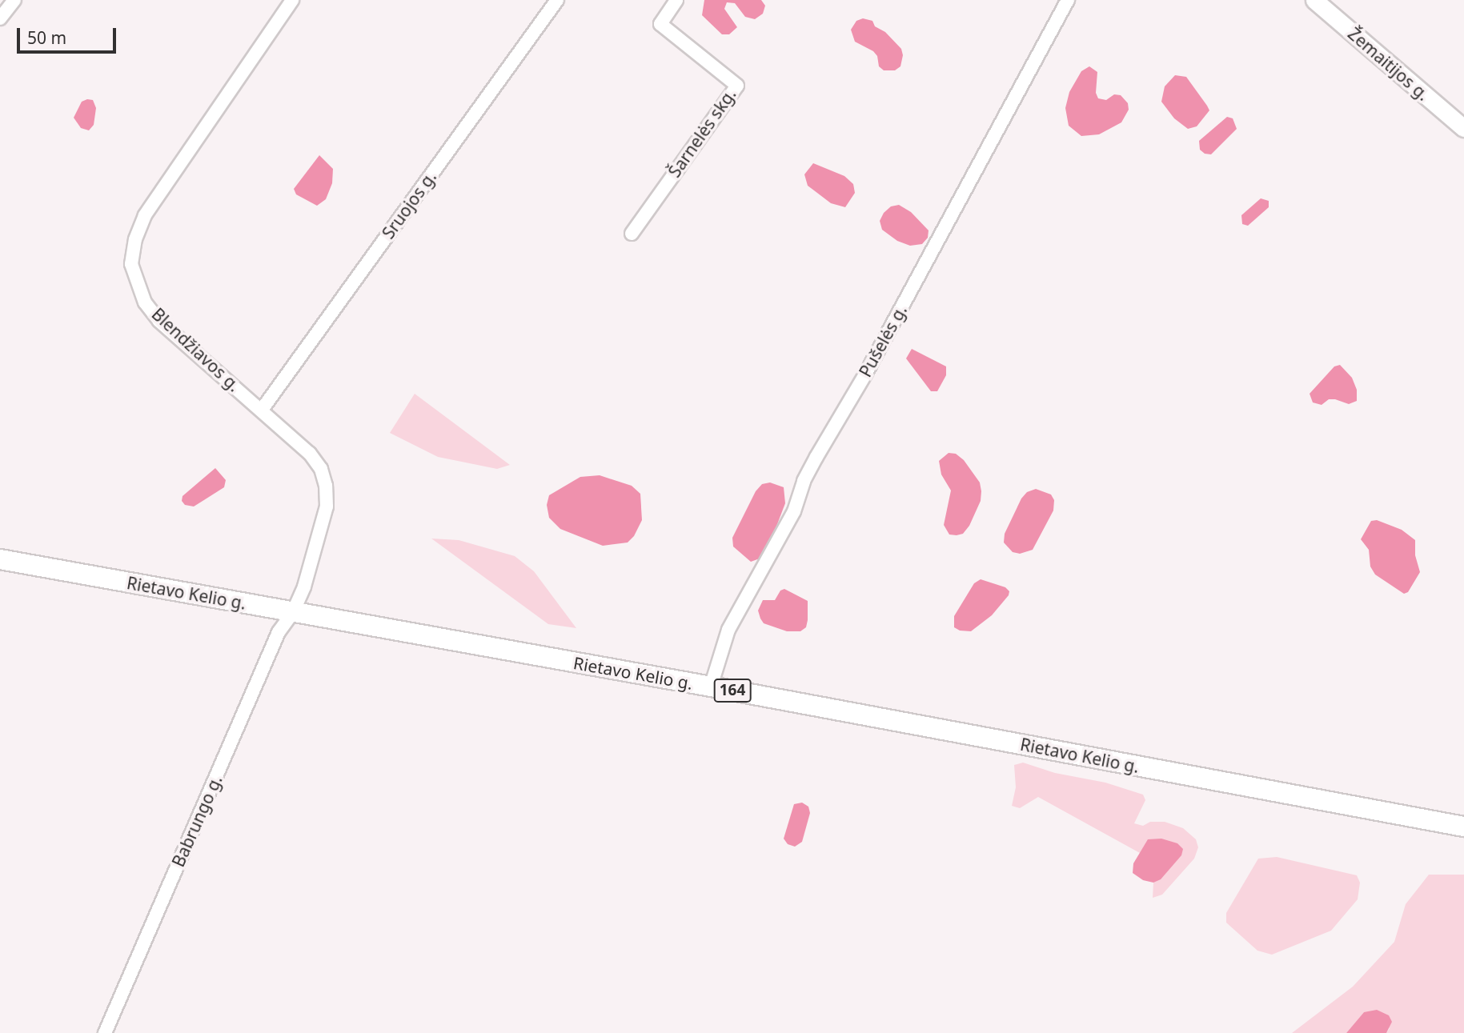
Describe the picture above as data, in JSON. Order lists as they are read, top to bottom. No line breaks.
{"streets":{"main road":["Žemaitijos g.","Rietavo Kelio g.","164"],"street":["Šarnelės skg.","Sruojos g.","Pušelės g.","Blendžiavos g.","Babrungo g."]},"crossings":[["Sruojos g.","Blendžiavos g."],["Pušelės g.","Rietavo Kelio g."],["Blendžiavos g.","Rietavo Kelio g."],["Blendžiavos g.","Babrungo g."],["Rietavo Kelio g.","Babrungo g."]],"scale_bar":"50 m"}
